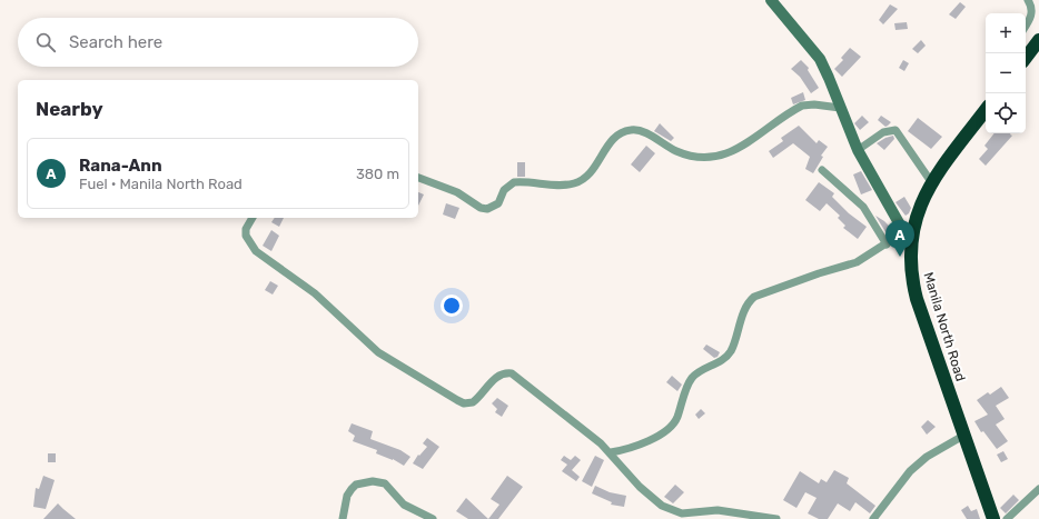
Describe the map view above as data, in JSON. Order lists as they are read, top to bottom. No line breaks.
{"streets":{"highway":["Manila North Road"]},"page":{"map_buttons":["+","−"],"search":"Search here","heading":"Nearby","list":[{"mark":"A","name":"Rana-Ann","note":"Fuel · Manila North Road","value":"380 m"}],"pins":"A"}}
